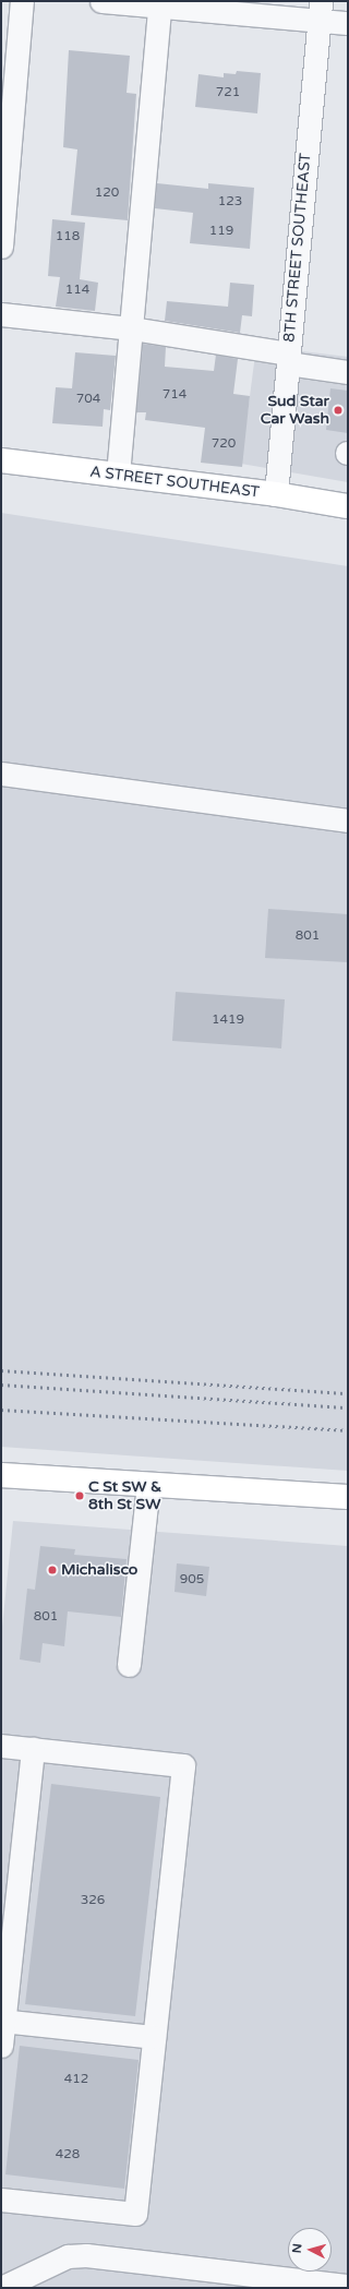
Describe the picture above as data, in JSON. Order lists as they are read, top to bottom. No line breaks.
{"streets":{"main road":["A STREET SOUTHEAST"],"street":["8TH STREET SOUTHEAST"]},"crossings":[["8TH STREET SOUTHEAST","A STREET SOUTHEAST"]],"places":["Sud Star Car Wash","C St SW & 8th St SW","Michalisco"],"house_numbers":["721","120","123","119","118","114","714","704","720","801","1419","905","801","326","412","428"],"north":"left"}
